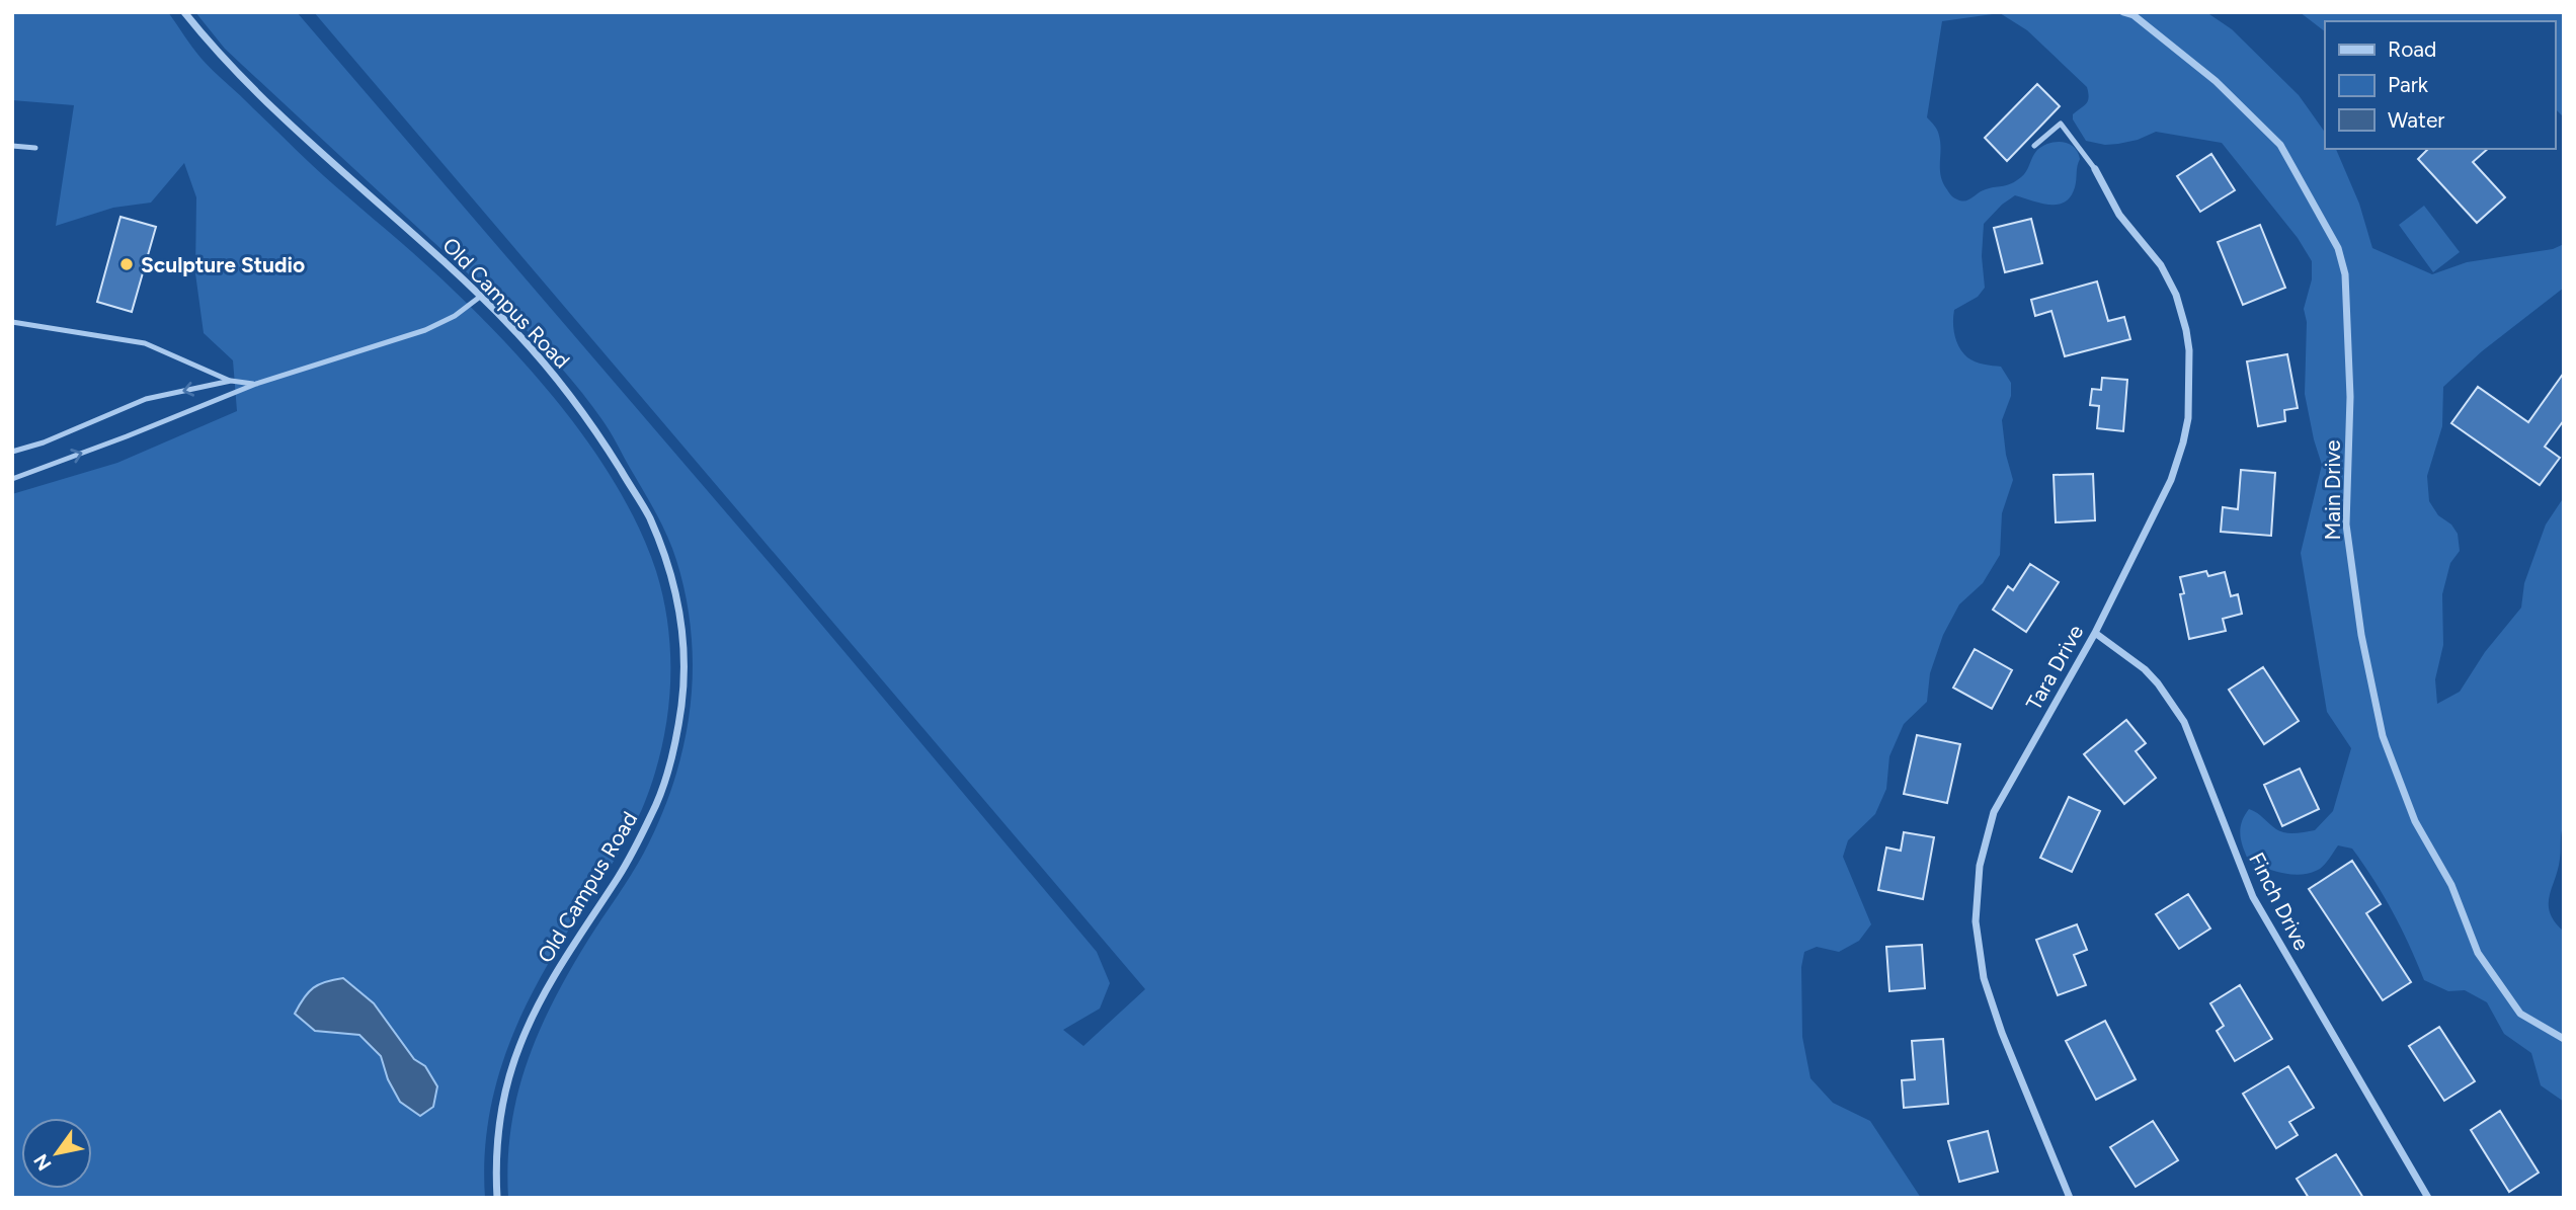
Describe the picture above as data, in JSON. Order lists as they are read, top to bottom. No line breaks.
{"streets":{"street":["Old Campus Road","Main Drive","Tara Drive","Finch Drive"]},"crossings":[["Tara Drive","Finch Drive"]],"places":["Sculpture Studio"],"legend":["Road","Park","Water"],"north":"bottom left"}
